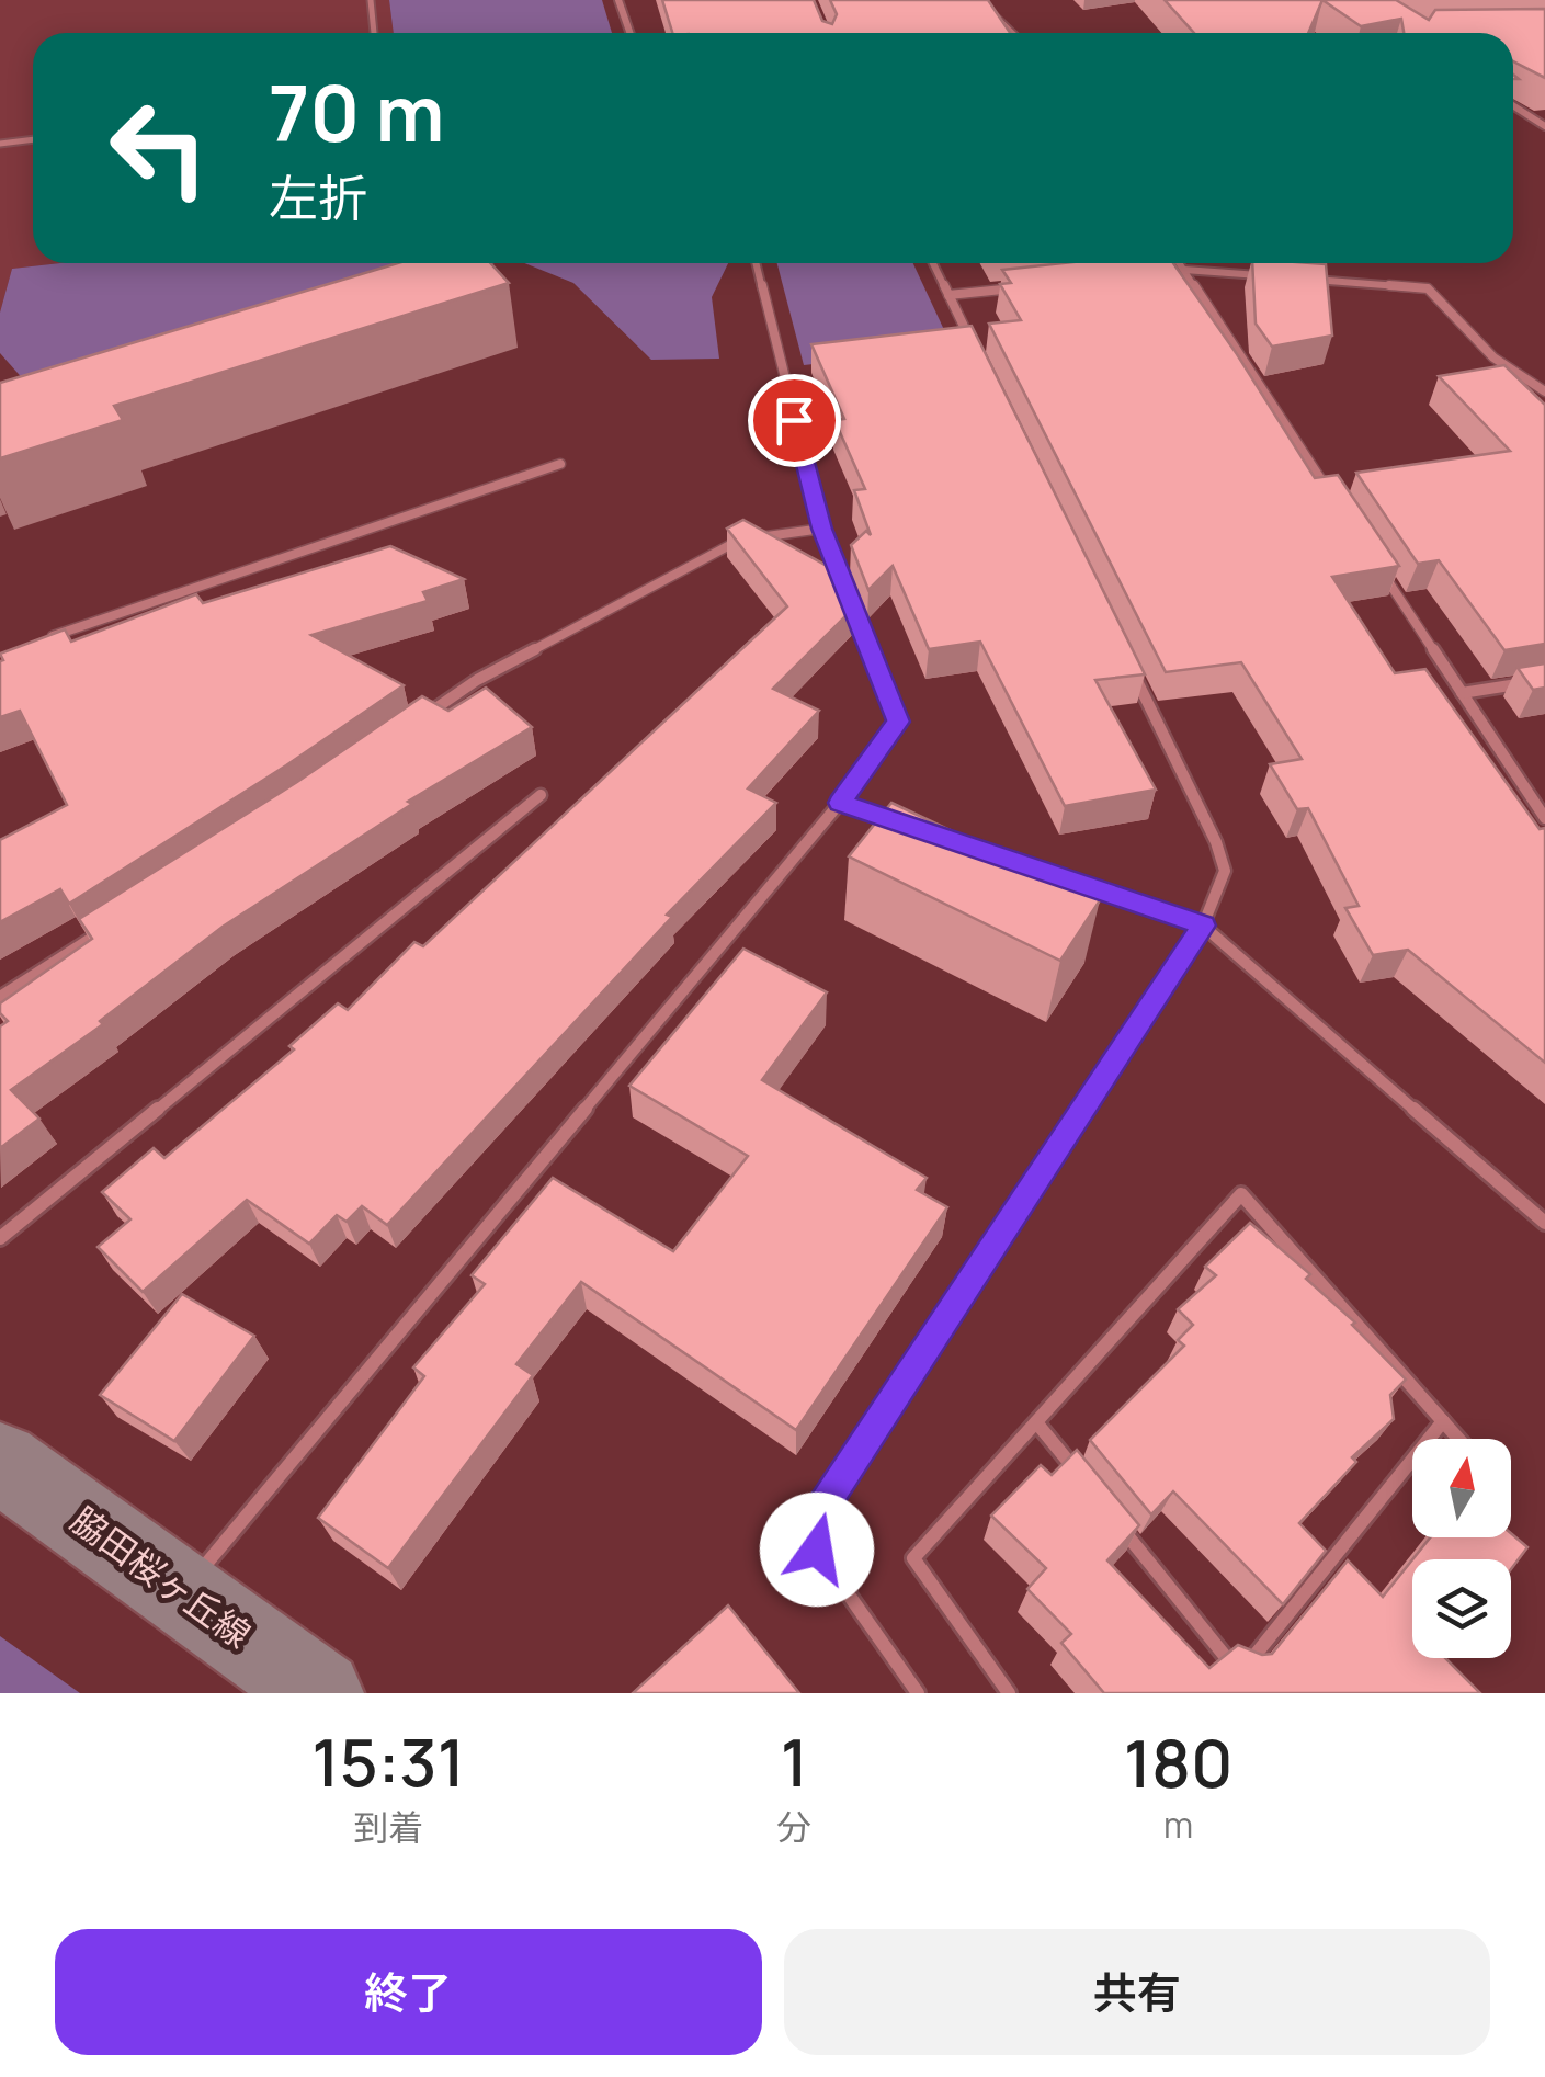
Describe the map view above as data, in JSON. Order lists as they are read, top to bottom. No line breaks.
{"streets":{"street":["脇田桜ヶ丘線"]},"north":"top","page":{"turn":["70 m","左折"],"eta":["15:31","到着","1","分","180","m"],"buttons":["終了","共有"]}}
